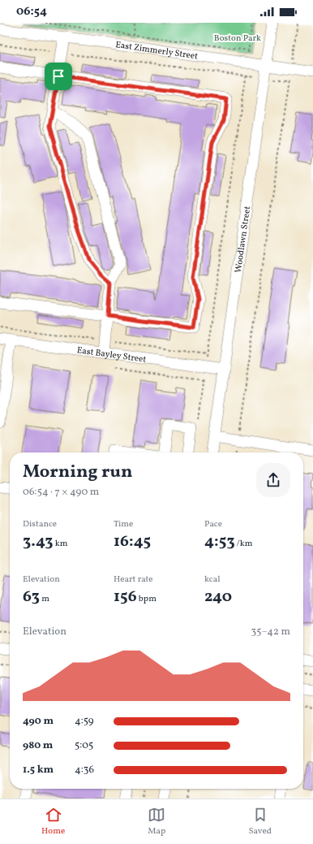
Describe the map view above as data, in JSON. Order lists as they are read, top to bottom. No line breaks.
{"streets":{"street":["East Zimmerly Street","Woodlawn Street","East Bayley Street"]},"crossings":[["East Zimmerly Street","Woodlawn Street"],["Woodlawn Street","East Bayley Street"]],"parks":["Boston Park"],"page":{"status":"06:54","heading":["Morning run","06:54 · 7 × 490 m"],"stats":[["Distance","3.43 km"],["Time","16:45"],["Pace","4:53 /km"],["Elevation","63 m"],["Heart rate","156 bpm"],["kcal","240"]],"chart":["Elevation","35–42 m"],"list":[{"name":"490 m","note":"4:59"},{"name":"980 m","note":"5:05"},{"name":"1.5 km","note":"4:36"}],"tabs":["Home","Map","Saved"]}}
